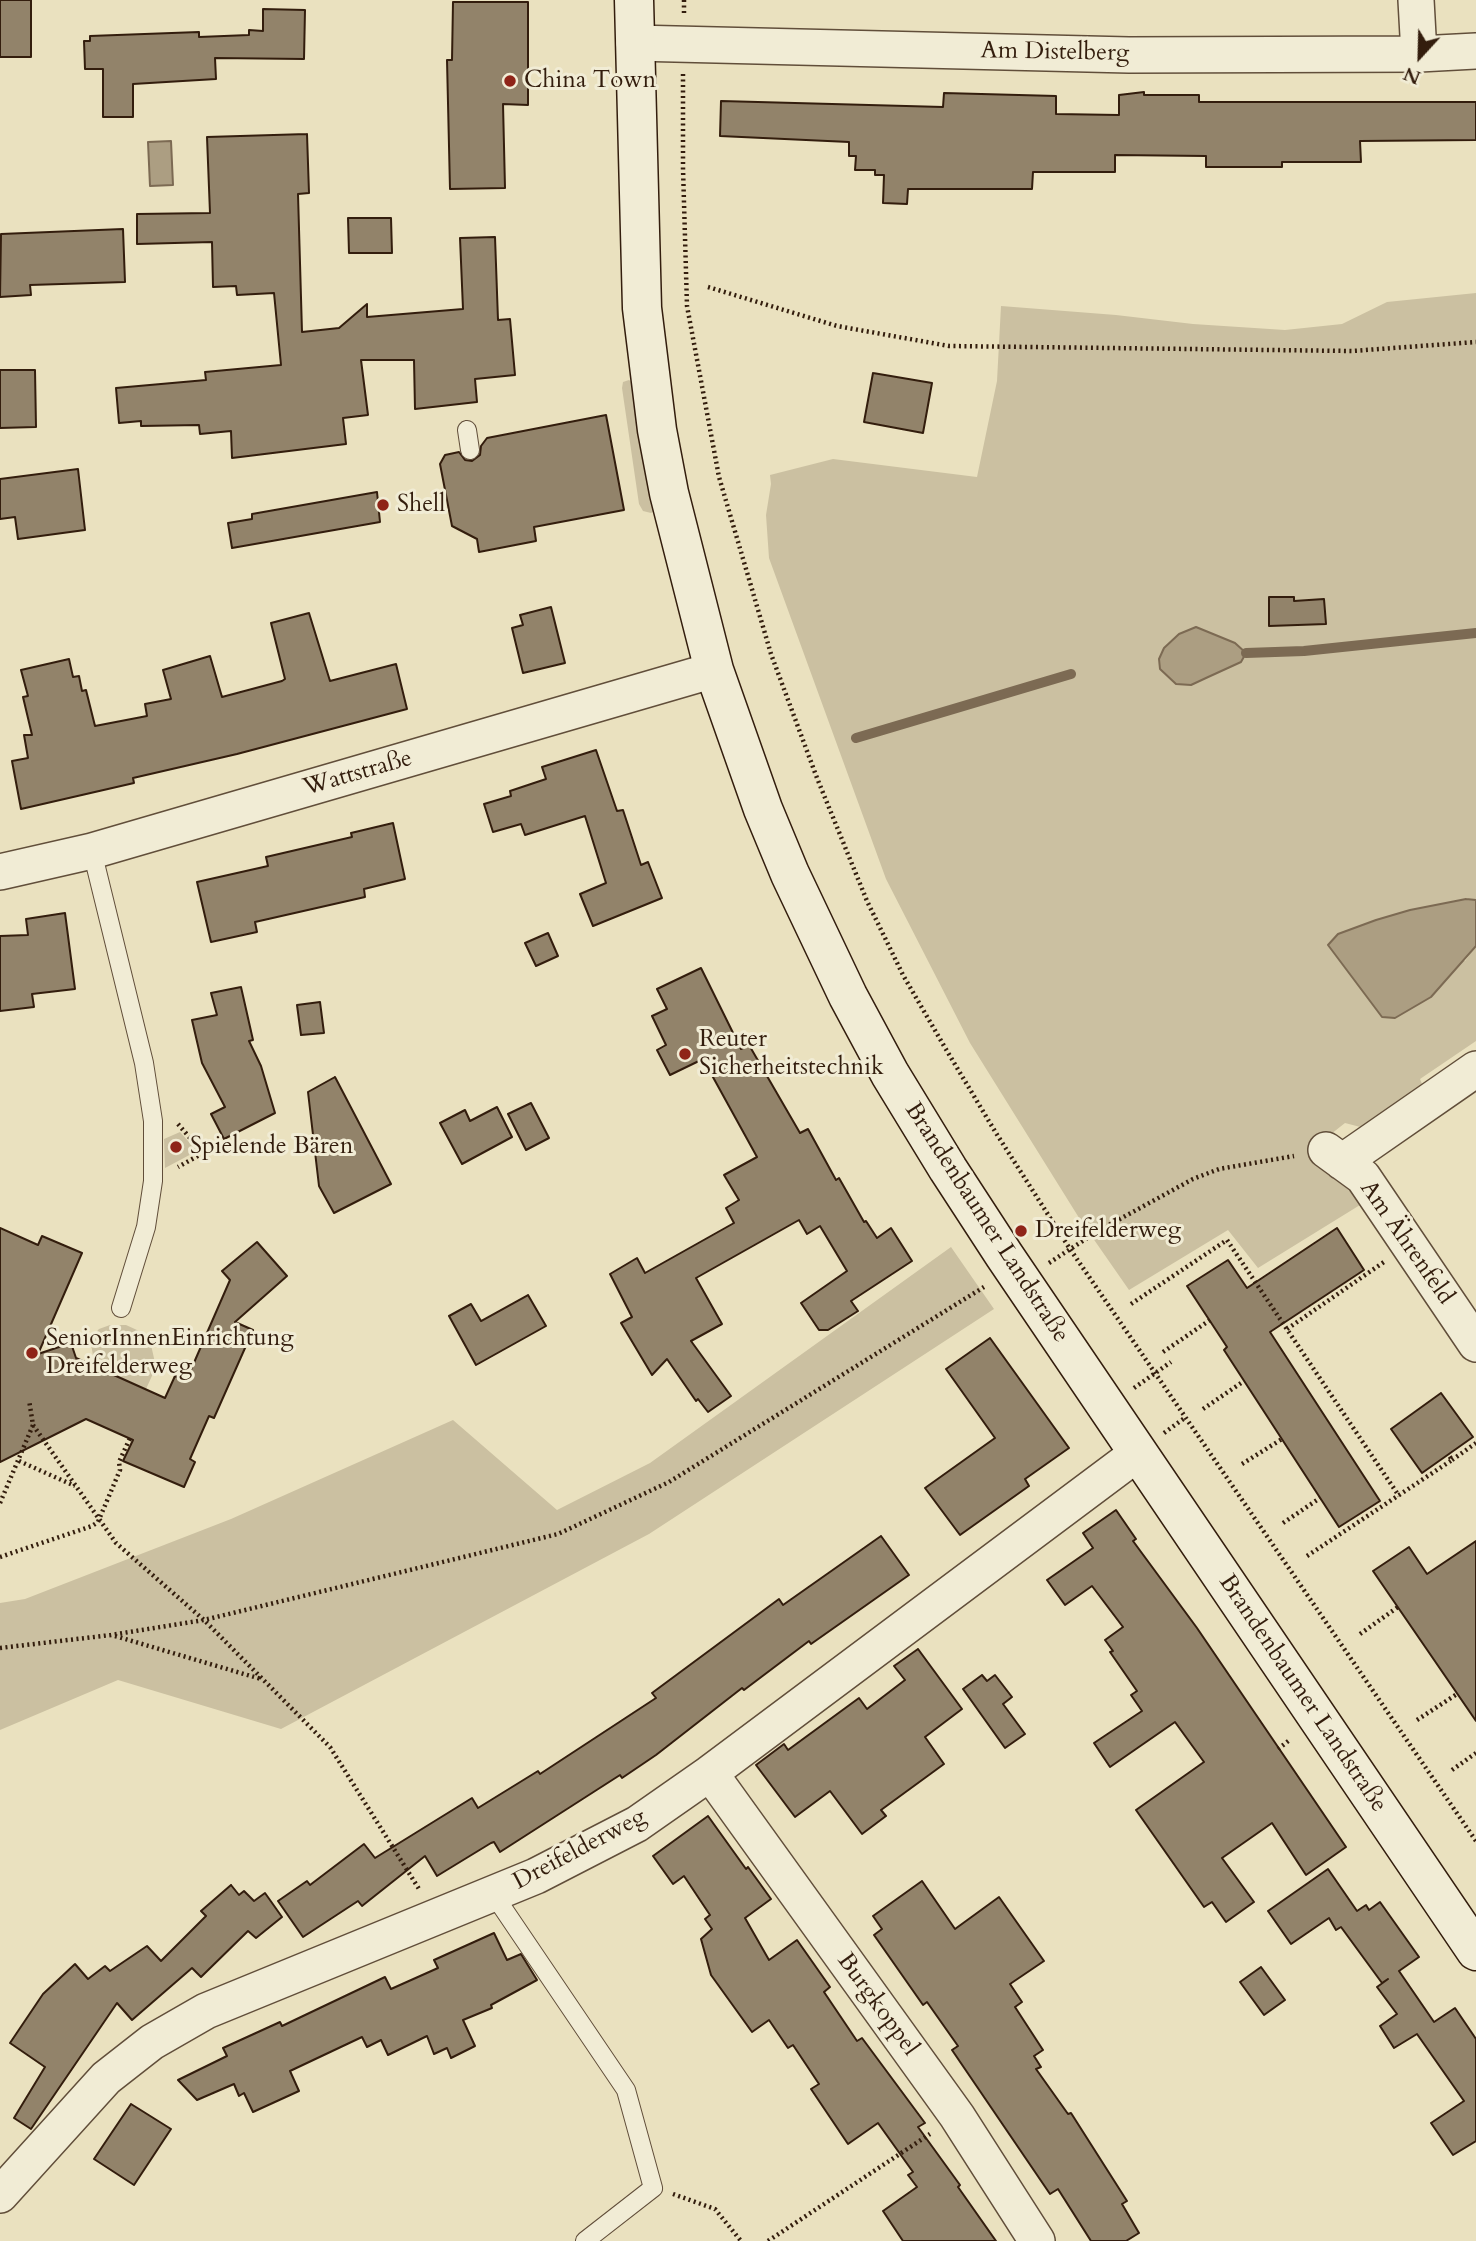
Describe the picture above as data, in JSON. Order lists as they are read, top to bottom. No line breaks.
{"streets":{"main road":["Brandenbaumer Landstraße"],"street":["Am Distelberg","Wattstraße","Am Ährenfeld","Dreifelderweg","Burgkoppel"]},"crossings":[["Am Distelberg","Brandenbaumer Landstraße"],["Wattstraße","Brandenbaumer Landstraße"],["Brandenbaumer Landstraße","Dreifelderweg"],["Dreifelderweg","Burgkoppel"]],"places":["China Town","Shell","Reuter Sicherheitstechnik","Spielende Bären","Dreifelderweg","SeniorInnenEinrichtung Dreifelderweg"],"north":"bottom"}
